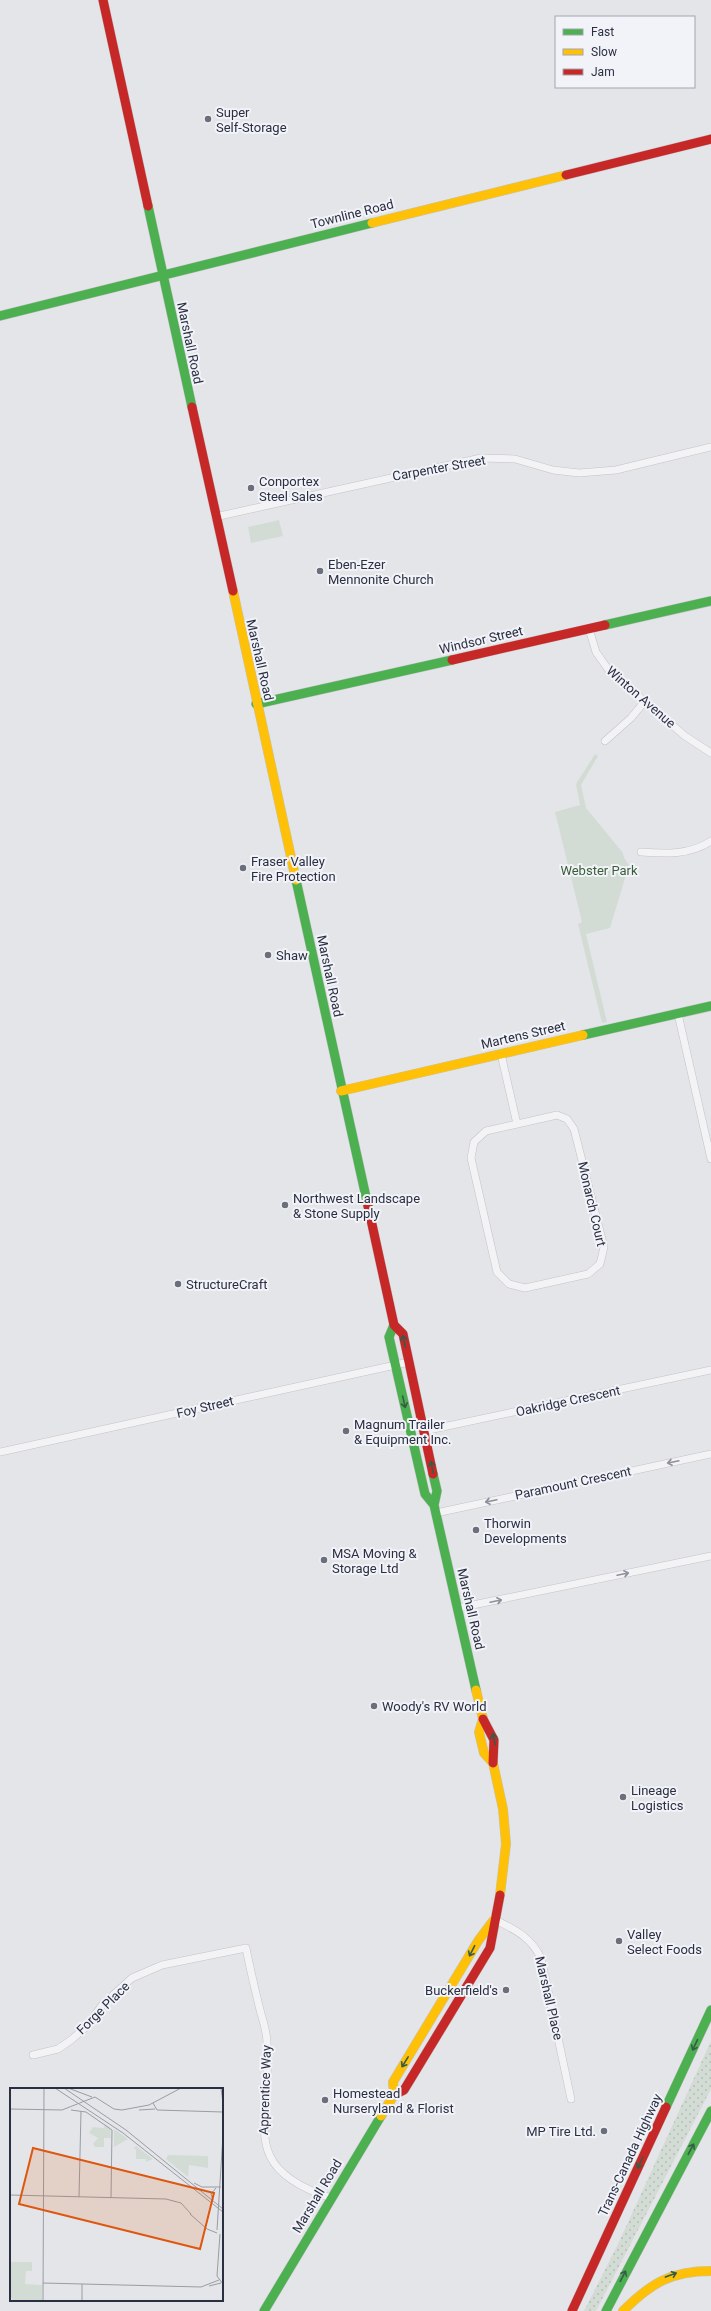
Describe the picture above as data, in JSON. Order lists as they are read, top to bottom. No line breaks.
{"streets":{"main road":["Townline Road","Marshall Road","Windsor Street","Martens Street","Trans-Canada Highway"],"street":["Carpenter Street","Winton Avenue","Monarch Court","Oakridge Crescent","Foy Street","Paramount Crescent","Marshall Place","Forge Place","Apprentice Way"]},"crossings":[["Townline Road","Marshall Road"],["Marshall Road","Carpenter Street"],["Marshall Road","Windsor Street"],["Marshall Road","Martens Street"],["Marshall Road","Oakridge Crescent"],["Marshall Road","Foy Street"],["Marshall Road","Paramount Crescent"],["Marshall Road","Marshall Place"],["Marshall Road","Apprentice Way"],["Windsor Street","Winton Avenue"],["Forge Place","Apprentice Way"]],"one_way":["Paramount Crescent"],"parks":["Webster Park"],"places":["Super Self-Storage","Conportex Steel Sales","Eben-Ezer Mennonite Church","Fraser Valley Fire Protection","Shaw","Northwest Landscape & Stone Supply","StructureCraft","Magnum Trailer & Equipment Inc.","Thorwin Developments","MSA Moving & Storage Ltd","Woody's RV World","Lineage Logistics","Valley Select Foods","Buckerfield's","Homestead Nurseryland & Florist","MP Tire Ltd."],"legend":["Fast","Slow","Jam"]}
